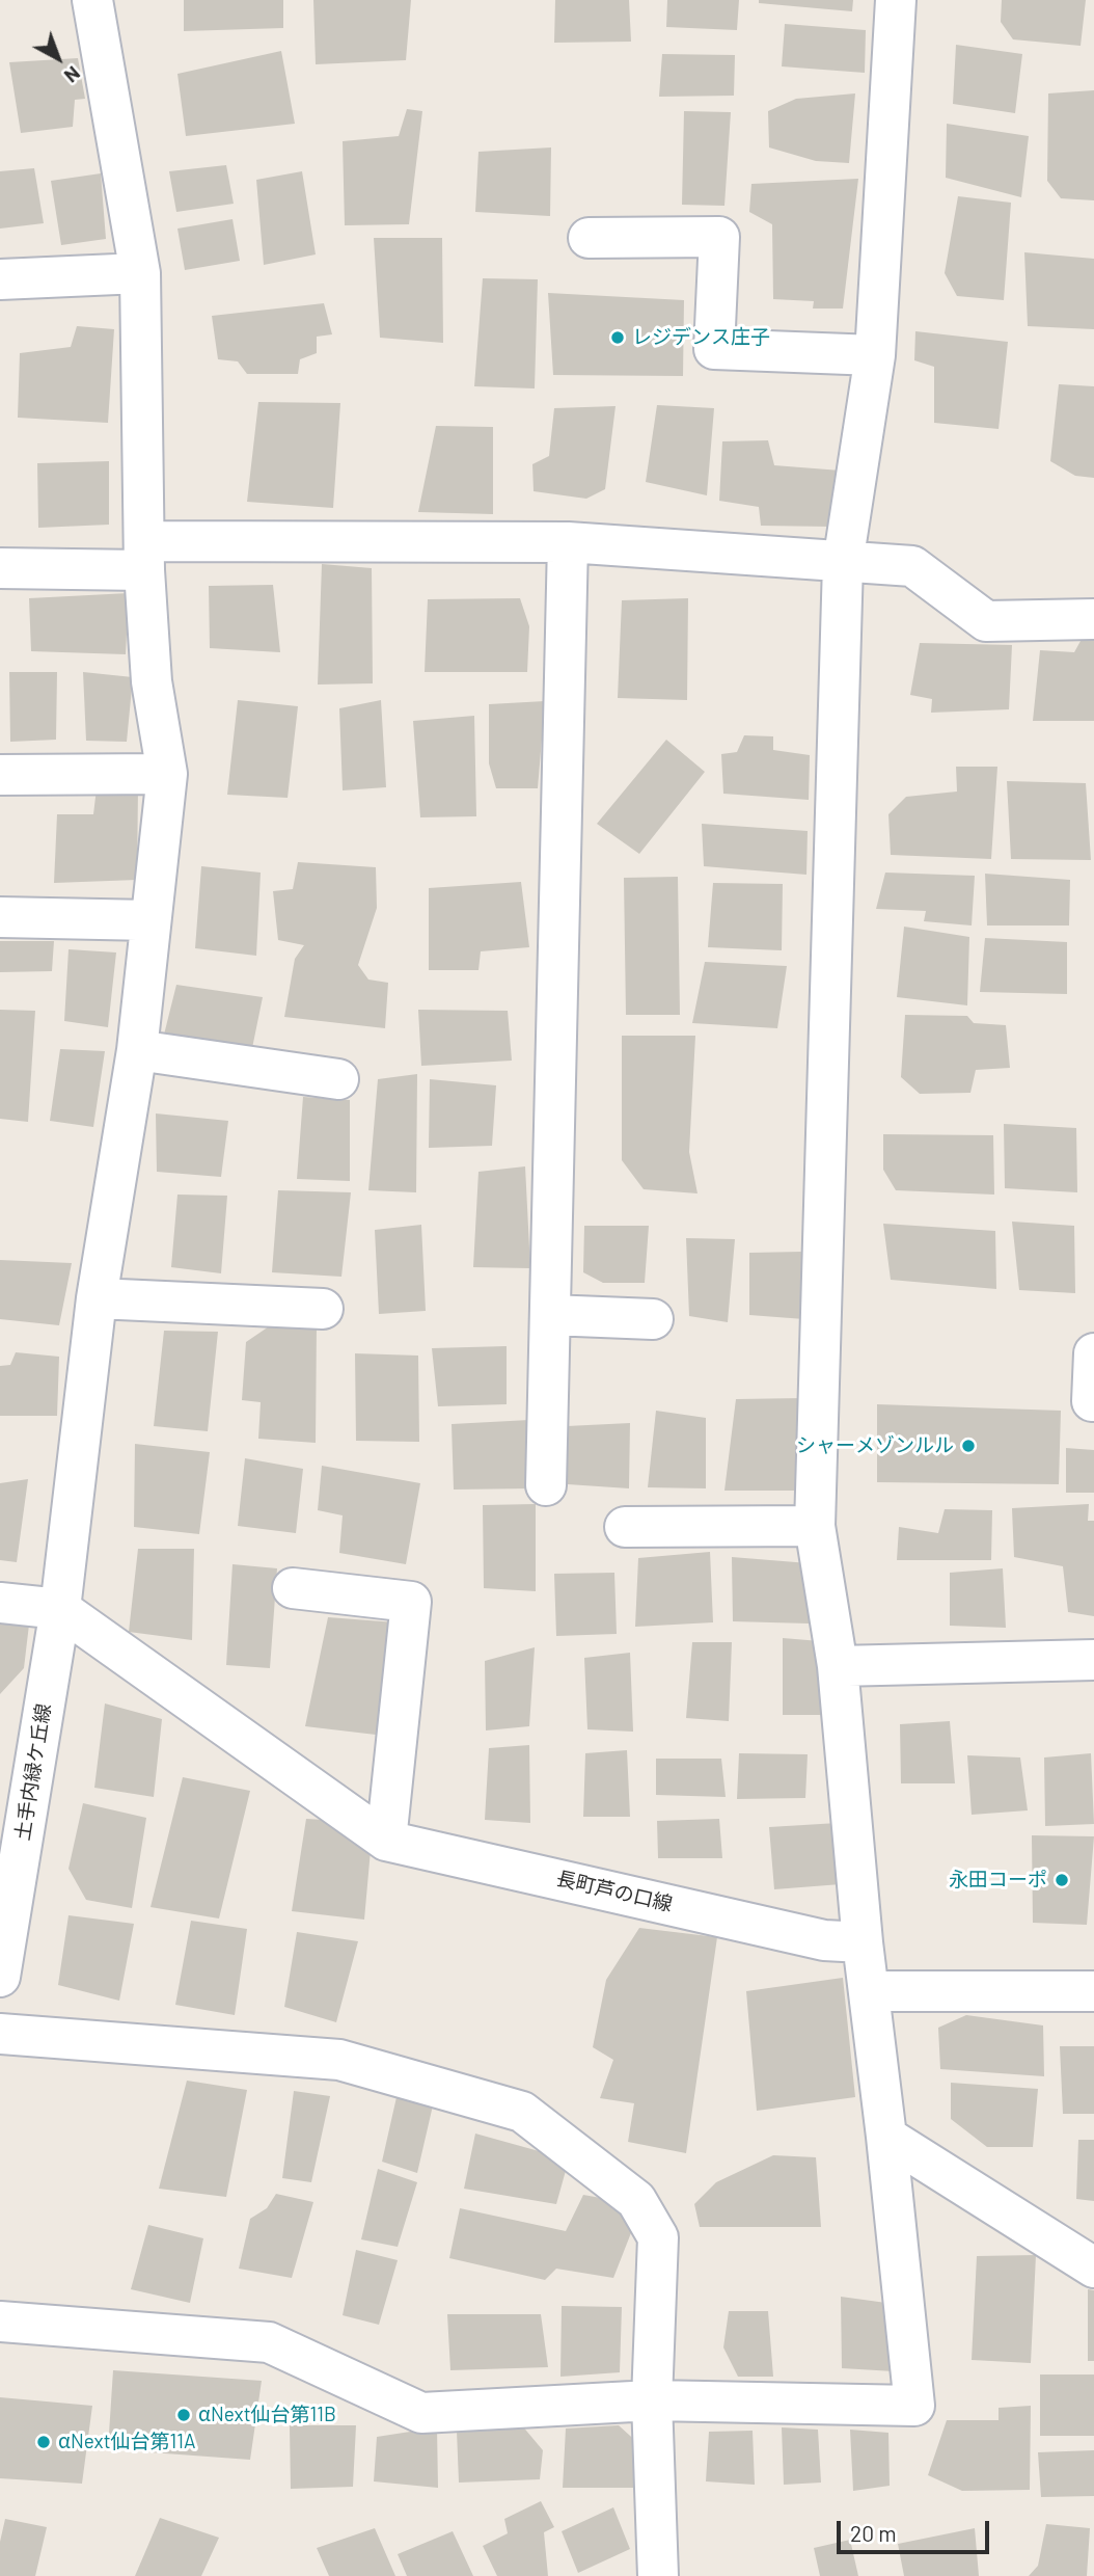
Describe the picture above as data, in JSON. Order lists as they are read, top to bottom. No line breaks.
{"streets":{"street":["土手内緑ケ丘線","長町芦の口線"]},"crossings":[["土手内緑ケ丘線","長町芦の口線"]],"places":["レジデンス庄子","シャーメゾンルル","永田コーポ","αNext仙台第11B","αNext仙台第11A"],"scale_bar":"20 m","north":"bottom right"}
